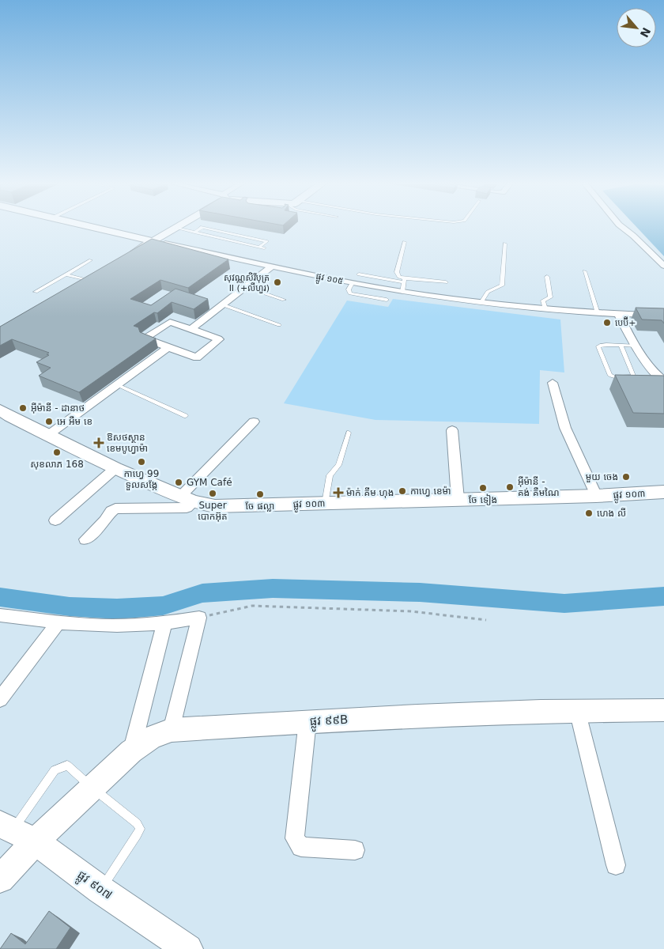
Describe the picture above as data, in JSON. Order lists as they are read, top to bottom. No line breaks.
{"streets":{"street":["ផ្លូវ ១០៥","ផ្លូវ ១០៣","ផ្លូវ ៩៩B","ផ្លូវ ៩០៧"]},"crossings":[["ផ្លូវ ៩៩B","ផ្លូវ ៩០៧"]],"places":{"other":["សុវណ្ណសិរីបុត្រ II (+លីហួរ)","បេប៊ី+","អ៊ីម៉ានី - ដានាថ","អេ អឹម ខេ","សុខលាភ 168","កាហ្វេ 99 ទួលសង្កែ","មួយ ចេង","GYM Café","អ៊ីម៉ានី - គង់ គឹមណៃ","ចែ ទៀង","កាហ្វេ ខេម៉ា","Super បោកអ៊ុត","ចែ ផល្លា","ហេង លី"],"health":["ឱសថស្ថាន ខេមបូហ្វាម៉ា","ម៉ាក់ គីម ហុង"]},"north":"bottom right"}
